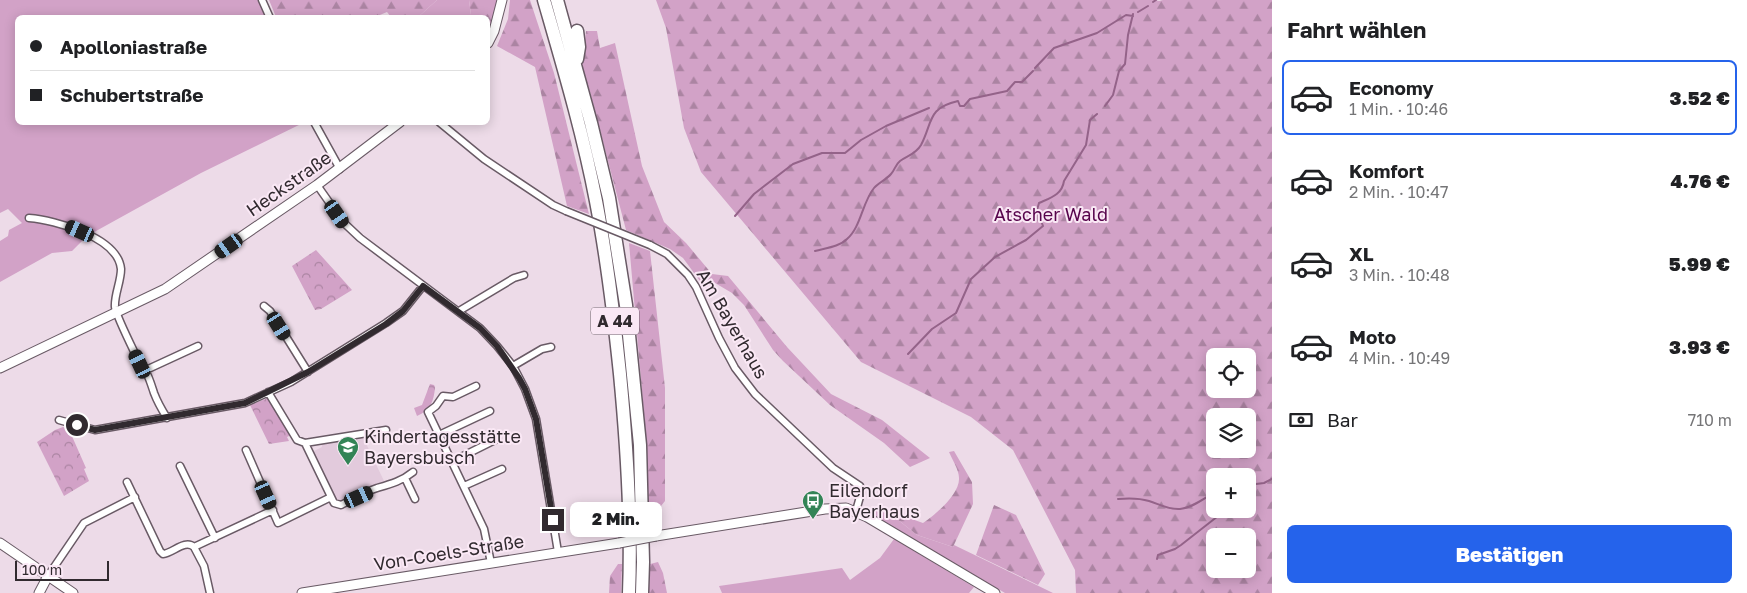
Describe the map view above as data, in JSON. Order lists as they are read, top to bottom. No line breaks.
{"streets":{"highway":["A 44"],"main road":["Heckstraße","Von-Coels-Straße"],"street":["Am Bayerhaus"]},"crossings":[["Am Bayerhaus","Von-Coels-Straße"]],"parks":["Atscher Wald"],"places":{"school or university":["Kindertagesstätte Bayersbusch"],"bus stop":["Eilendorf Bayerhaus"]},"scale_bar":"100 m","page":{"heading":"Fahrt wählen","banner":["Apolloniastraße","Schubertstraße"],"list":[{"name":"Economy","note":"1 Min. · 10:46","value":"3.52 €"},{"name":"Komfort","note":"2 Min. · 10:47","value":"4.76 €"},{"name":"XL","note":"3 Min. · 10:48","value":"5.99 €"},{"name":"Moto","note":"4 Min. · 10:49","value":"3.93 €"}],"map_buttons":["+","−"],"pay":["Bar","710 m"],"bubble":"2 Min.","buttons":"Bestätigen","scale":"100 m"}}
